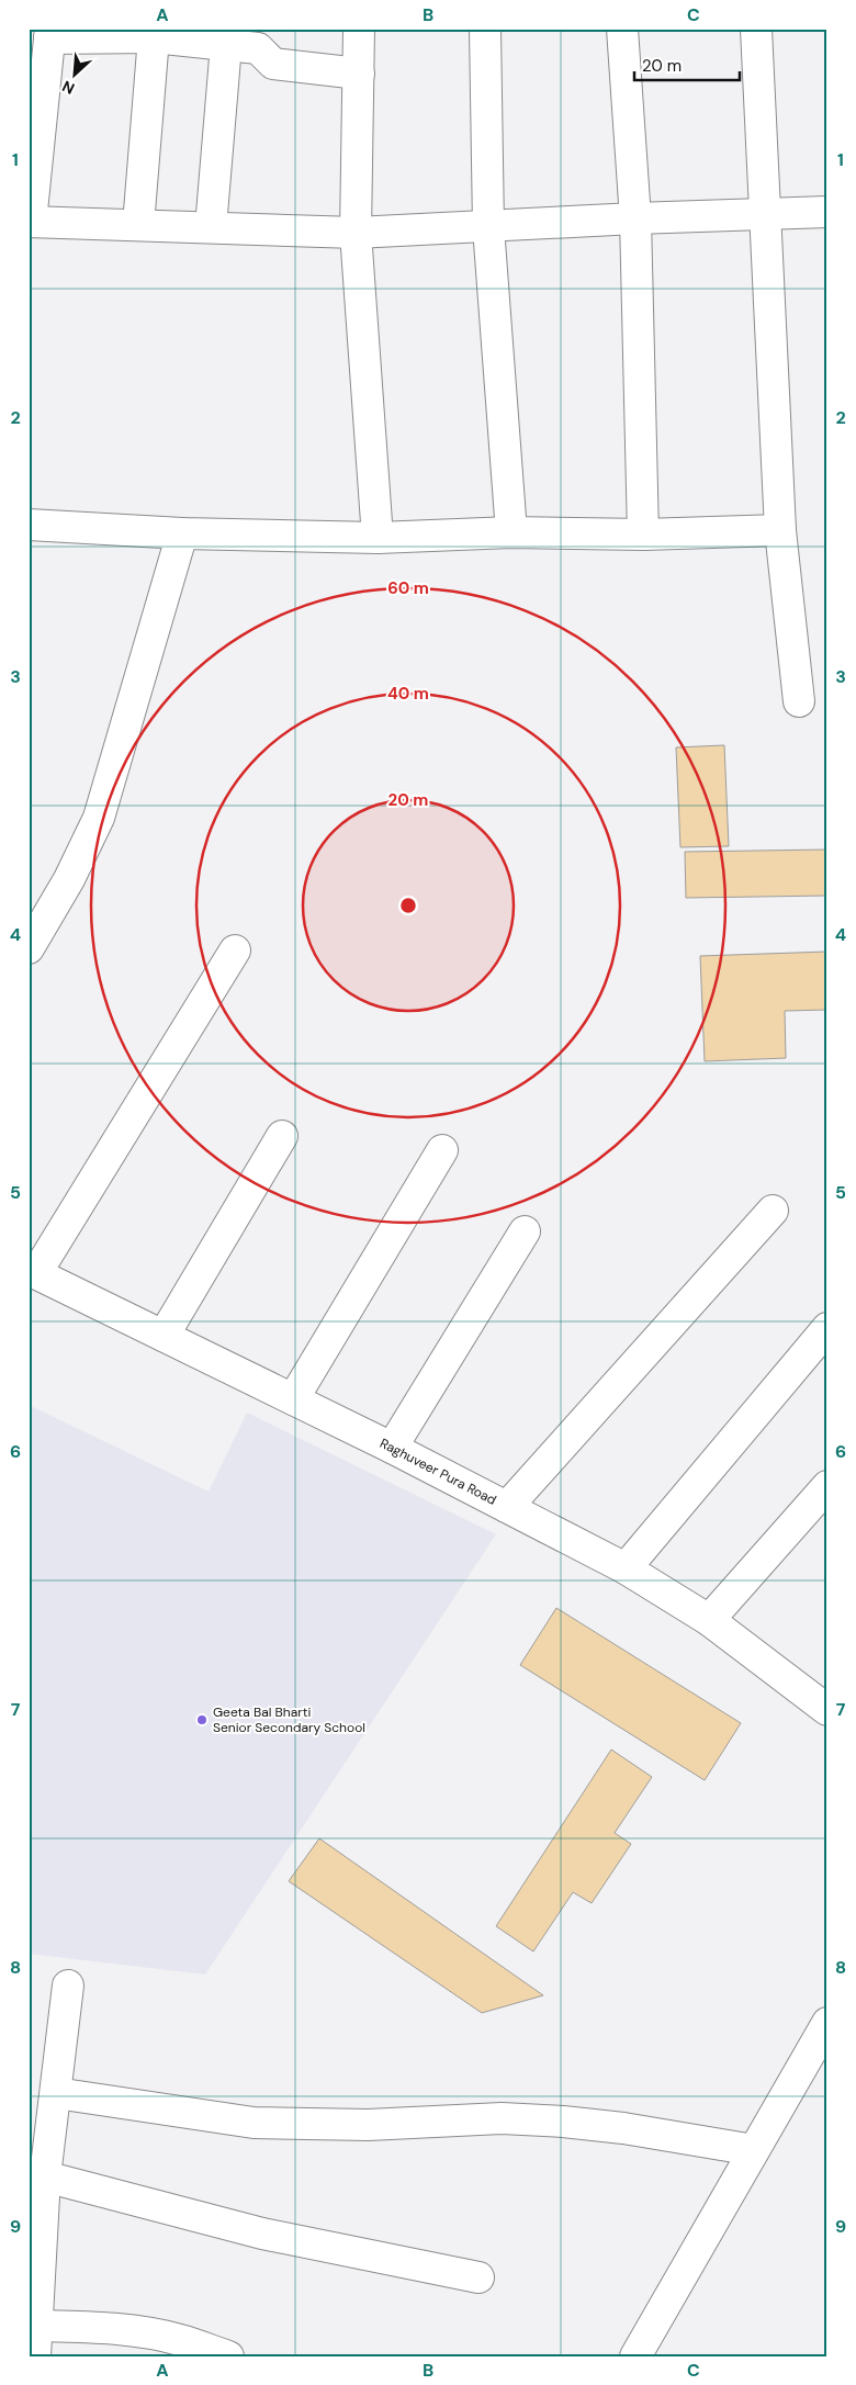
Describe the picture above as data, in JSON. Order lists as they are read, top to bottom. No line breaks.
{"streets":{"street":["Raghuveer Pura Road"]},"places":["Geeta Bal Bharti Senior Secondary School"],"scale_bar":"20 m","north":"bottom left","grid":{"columns":["A","B","C"],"rows":["1","2","3","4","5","6","7","8","9"]},"rings":["60 m","40 m","20 m"]}
